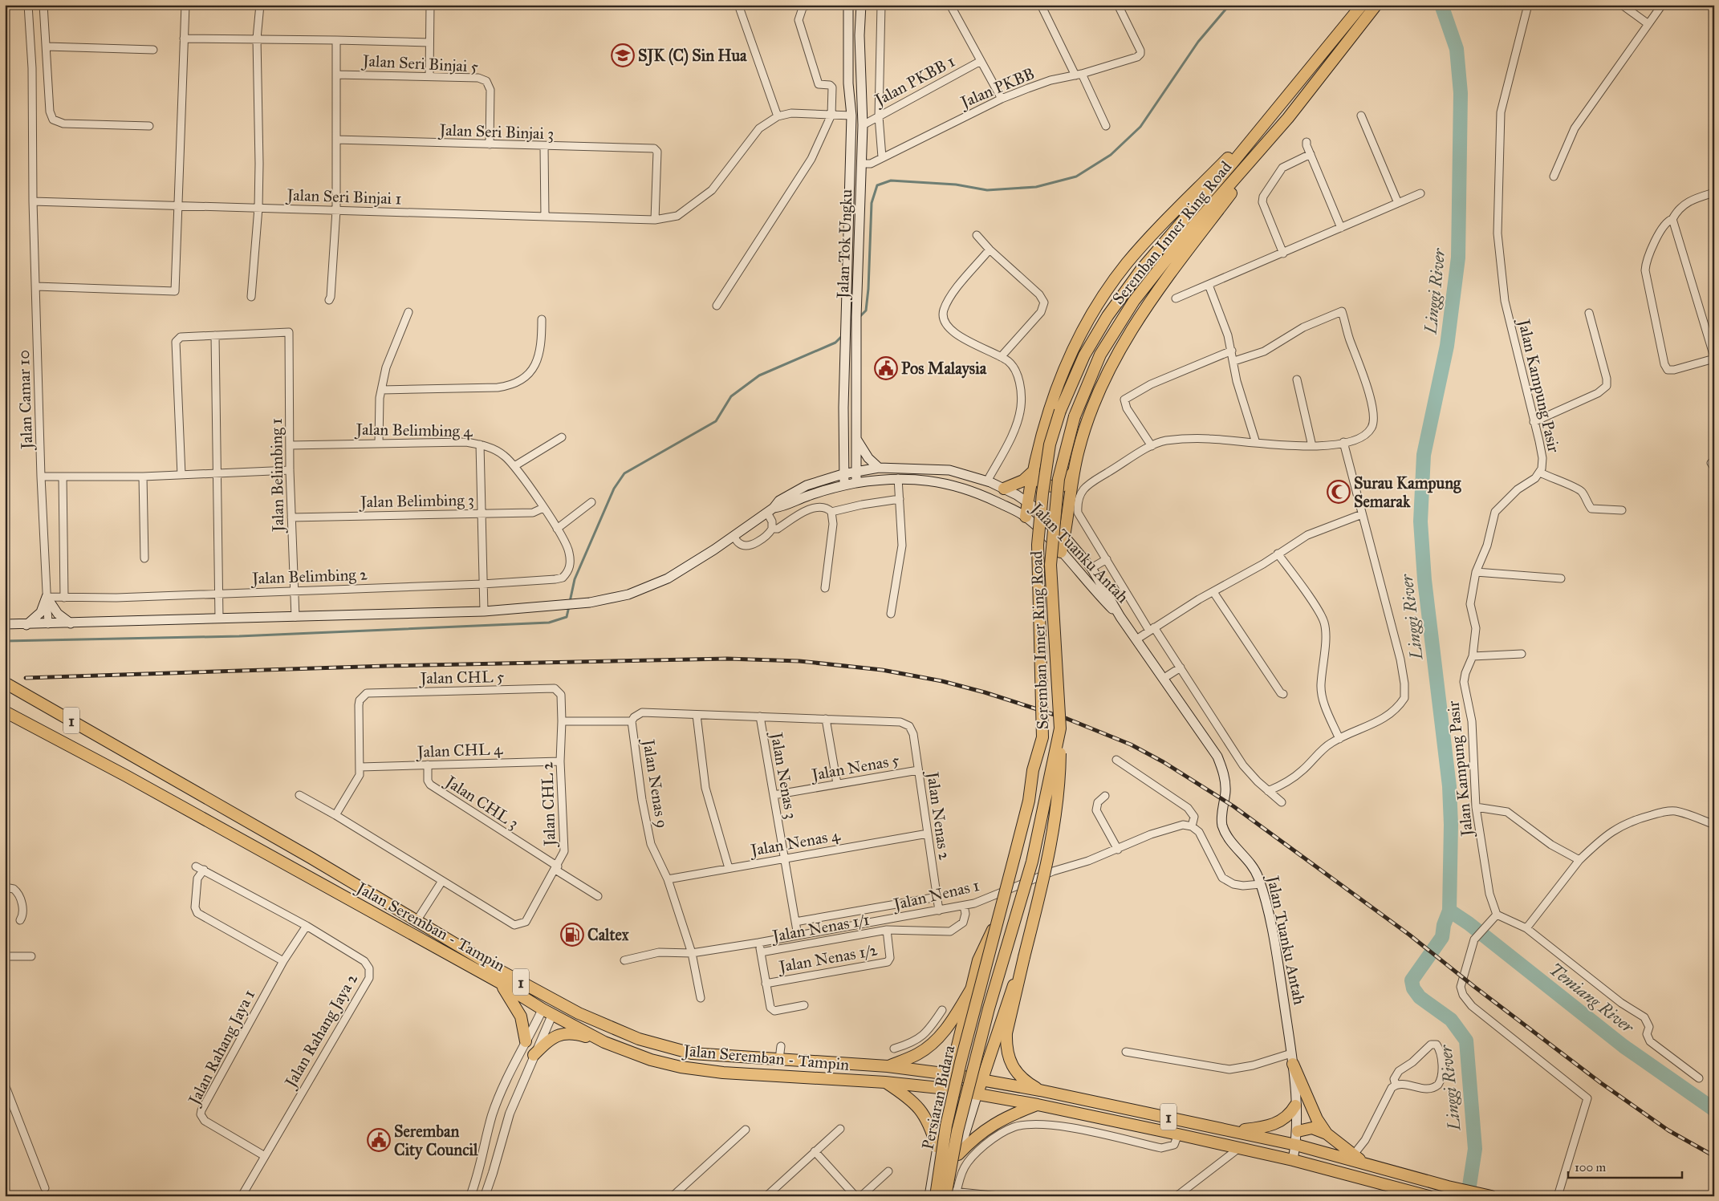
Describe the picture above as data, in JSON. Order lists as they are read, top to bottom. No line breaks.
{"streets":{"main road":["Seremban Inner Ring Road","Jalan Tok Ungku","Jalan Tuanku Antah","1","Jalan Seremban - Tampin","Persiaran Bidara"],"street":["Jalan Seri Binjai 5","Jalan PKBB 1","Jalan PKBB","Jalan Seri Binjai 3","Jalan Seri Binjai 1","Jalan Kampung Pasir","Jalan Camar 10","Jalan Belimbing 4","Jalan Belimbing 1","Jalan Belimbing 3","Jalan Belimbing 2","Jalan CHL 5","Jalan CHL 4","Jalan Nenas 5","Jalan Nenas 3","Jalan Nenas 9","Jalan CHL 3","Jalan CHL 2","Jalan Nenas 2","Jalan Nenas 4","Jalan Nenas 1","Jalan Nenas 1/1","Jalan Nenas 1/2","Jalan Rahang Jaya 2","Jalan Rahang Jaya 1"]},"crossings":[["Jalan Seri Binjai 5","Jalan Seri Binjai 3"],["Jalan PKBB 1","Jalan Tok Ungku"],["Jalan PKBB","Jalan Tok Ungku"],["Jalan Seri Binjai 3","Jalan Seri Binjai 1"],["Jalan Seri Binjai 1","Jalan Camar 10"],["Seremban Inner Ring Road","Persiaran Bidara"],["Jalan Tok Ungku","Jalan Tuanku Antah"],["Jalan Camar 10","Jalan Belimbing 2"],["Jalan Belimbing 4","Jalan Belimbing 1"],["Jalan Belimbing 4","Jalan Belimbing 3"],["Jalan Belimbing 4","Jalan Belimbing 2"],["Jalan Belimbing 1","Jalan Belimbing 3"],["Jalan Belimbing 1","Jalan Belimbing 2"],["Jalan Tuanku Antah","1"],["Jalan CHL 5","Jalan CHL 4"],["Jalan CHL 5","Jalan CHL 2"],["1","Jalan Seremban - Tampin"],["1","Persiaran Bidara"],["Jalan CHL 4","Jalan CHL 3"],["Jalan CHL 4","Jalan CHL 2"],["Jalan Nenas 5","Jalan Nenas 3"],["Jalan Nenas 5","Jalan Nenas 2"],["Jalan Nenas 3","Jalan Nenas 9"],["Jalan Nenas 3","Jalan Nenas 4"],["Jalan Nenas 3","Jalan Nenas 1"],["Jalan Nenas 9","Jalan Nenas 2"],["Jalan Nenas 9","Jalan Nenas 4"],["Jalan Nenas 9","Jalan Nenas 1"],["Jalan CHL 3","Jalan CHL 2"],["Jalan Nenas 2","Jalan Nenas 4"],["Jalan Nenas 2","Jalan Nenas 1"],["Jalan Nenas 1","Jalan Nenas 1/1"],["Jalan Seremban - Tampin","Persiaran Bidara"],["Jalan Nenas 1/1","Jalan Nenas 1/2"],["Jalan Rahang Jaya 2","Jalan Rahang Jaya 1"]],"water":["Linggi River","Temiang River"],"places":{"school or university":["SJK (C) Sin Hua"],"public building":["Pos Malaysia","Seremban City Council"],"mosque":["Surau Kampung Semarak"],"fuel station":["Caltex"]},"scale_bar":"100 m"}
